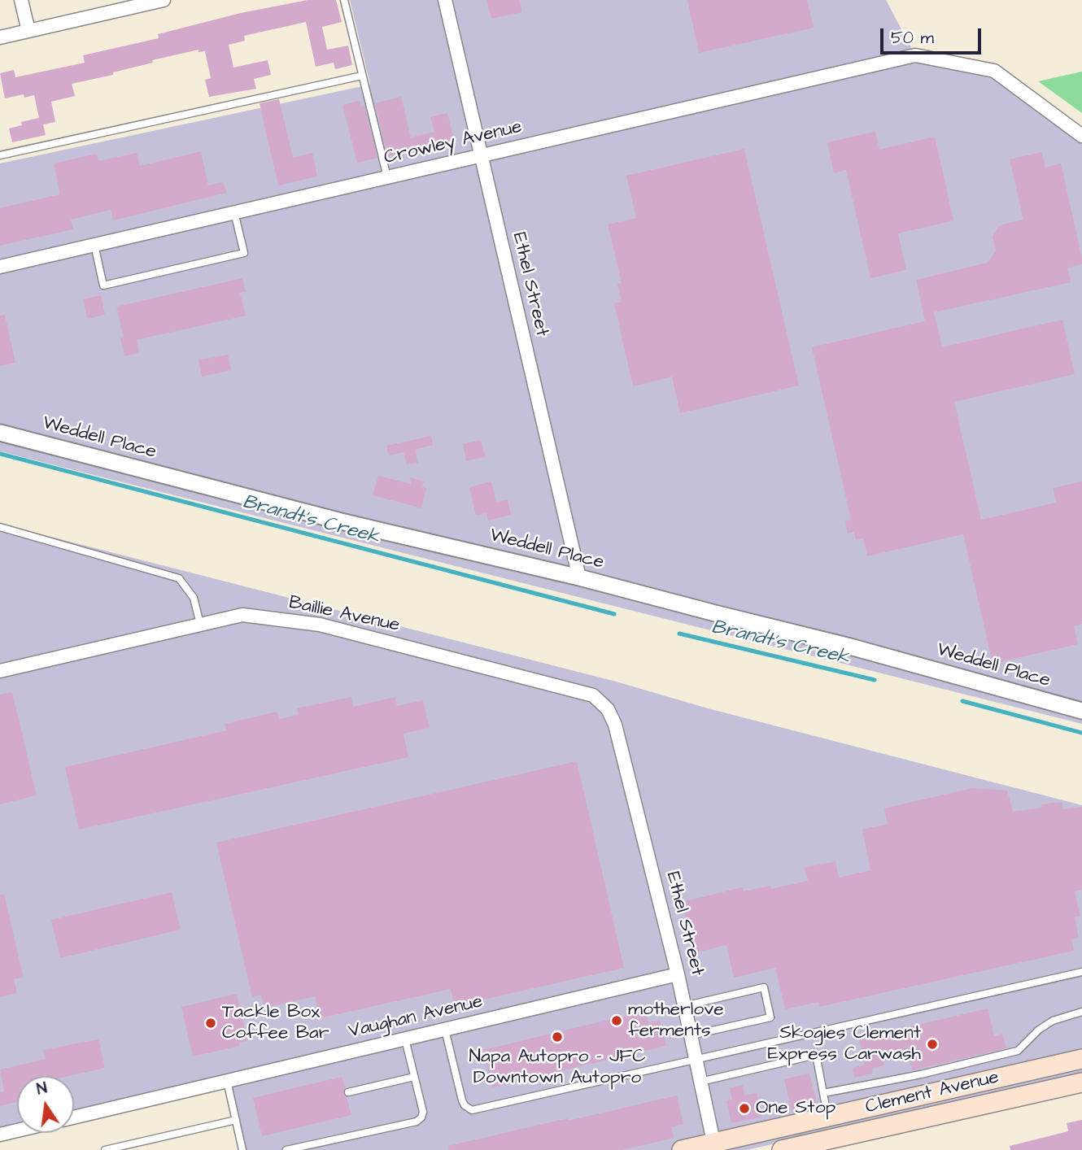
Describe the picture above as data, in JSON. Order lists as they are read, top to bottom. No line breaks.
{"streets":{"main road":["Clement Avenue"],"street":["Crowley Avenue","Ethel Street","Weddell Place","Baillie Avenue","Vaughan Avenue"]},"crossings":[["Crowley Avenue","Ethel Street"],["Ethel Street","Weddell Place"],["Ethel Street","Baillie Avenue"],["Ethel Street","Vaughan Avenue"],["Ethel Street","Clement Avenue"]],"water":["Brandt's Creek"],"places":["motherlove ferments","Tackle Box Coffee Bar","Napa Autopro - JFC Downtown Autopro","Skogies Clement Express Carwash","One Stop"],"scale_bar":"50 m","north":"top"}
